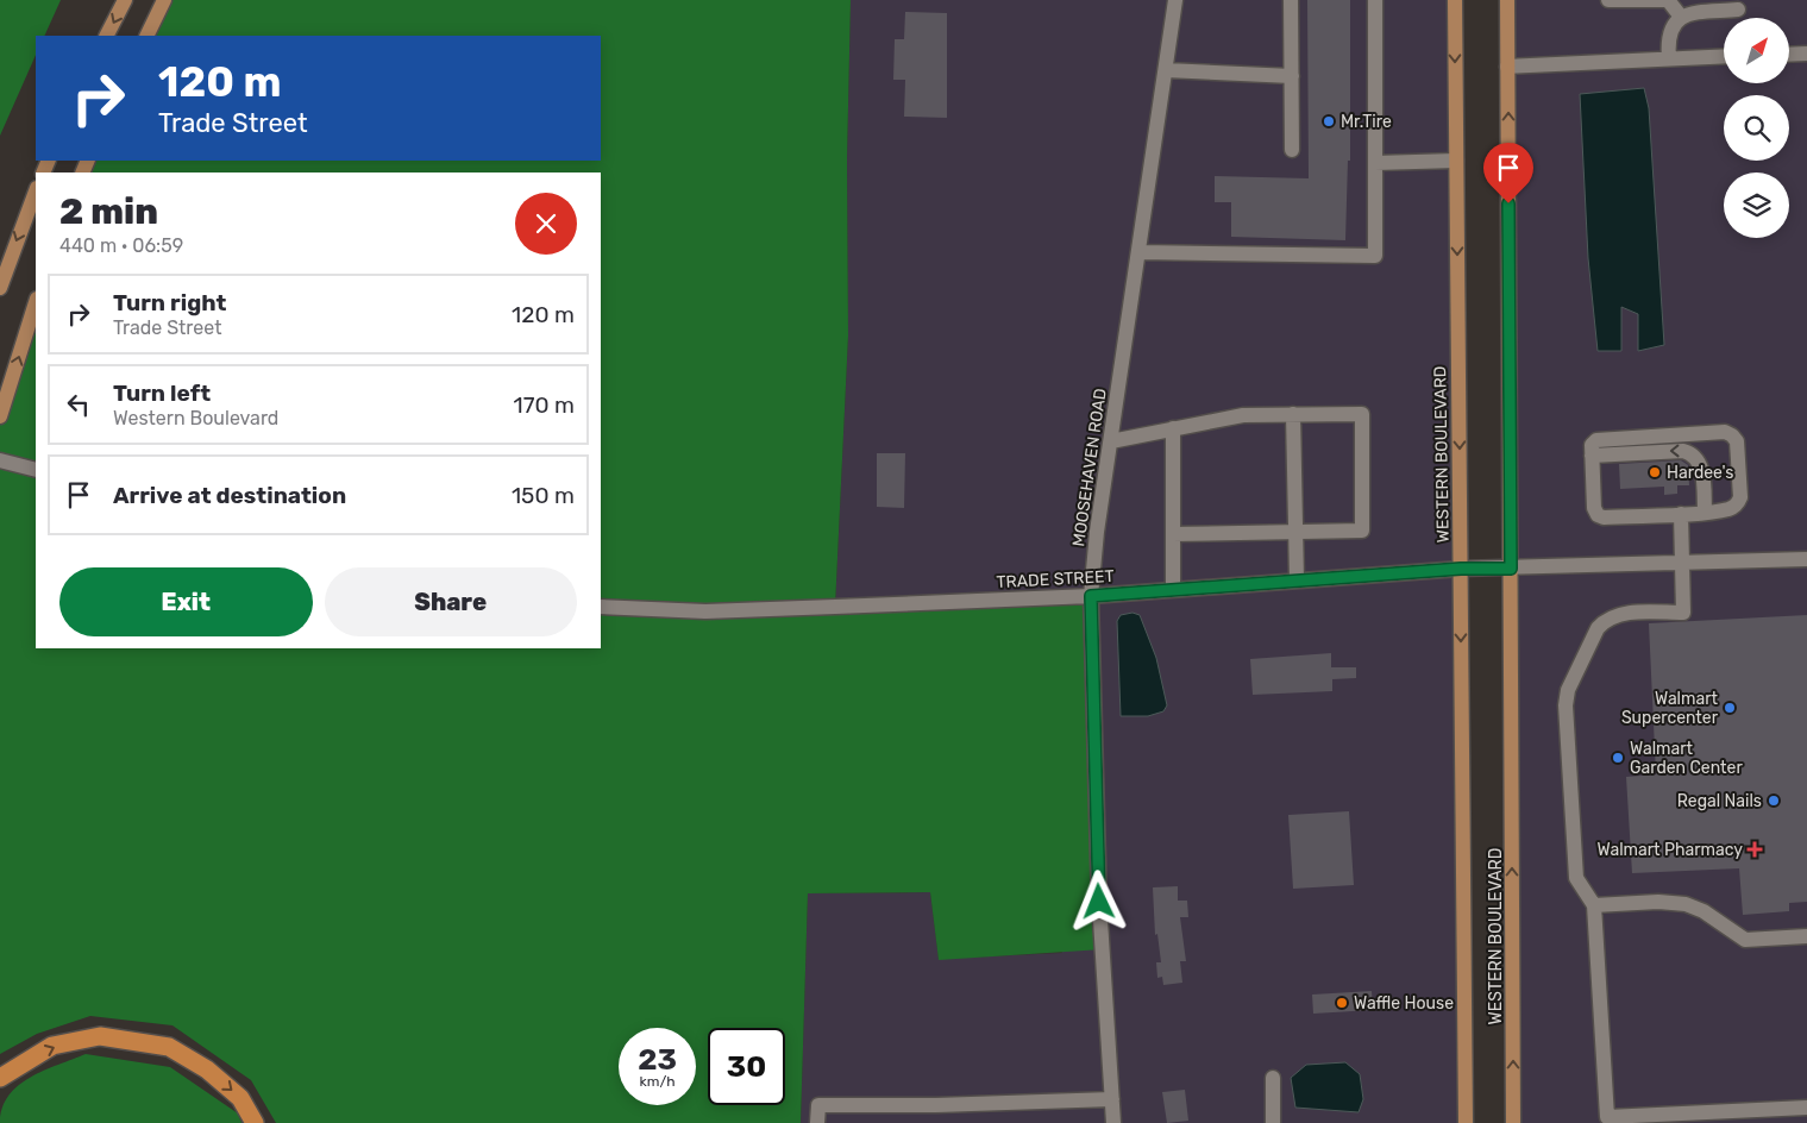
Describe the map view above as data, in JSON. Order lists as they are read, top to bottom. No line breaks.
{"streets":{"main road":["WESTERN BOULEVARD"],"street":["MOOSEHAVEN ROAD","TRADE STREET"]},"crossings":[["WESTERN BOULEVARD","TRADE STREET"],["MOOSEHAVEN ROAD","TRADE STREET"]],"places":{"other":["Mr.Tire","Hardee's","Walmart Supercenter","Walmart Garden Center","Regal Nails","Waffle House"],"health":["Walmart Pharmacy"]},"north":"top right","page":{"turn":["120 m","Trade Street"],"heading":["2 min","440 m · 06:59"],"list":[{"name":"Turn right","note":"Trade Street","value":"120 m"},{"name":"Turn left","note":"Western Boulevard","value":"170 m"},{"name":"Arrive at destination","value":"150 m"}],"buttons":["Exit","Share"],"speed":"23 km/h","limit":"30"}}
